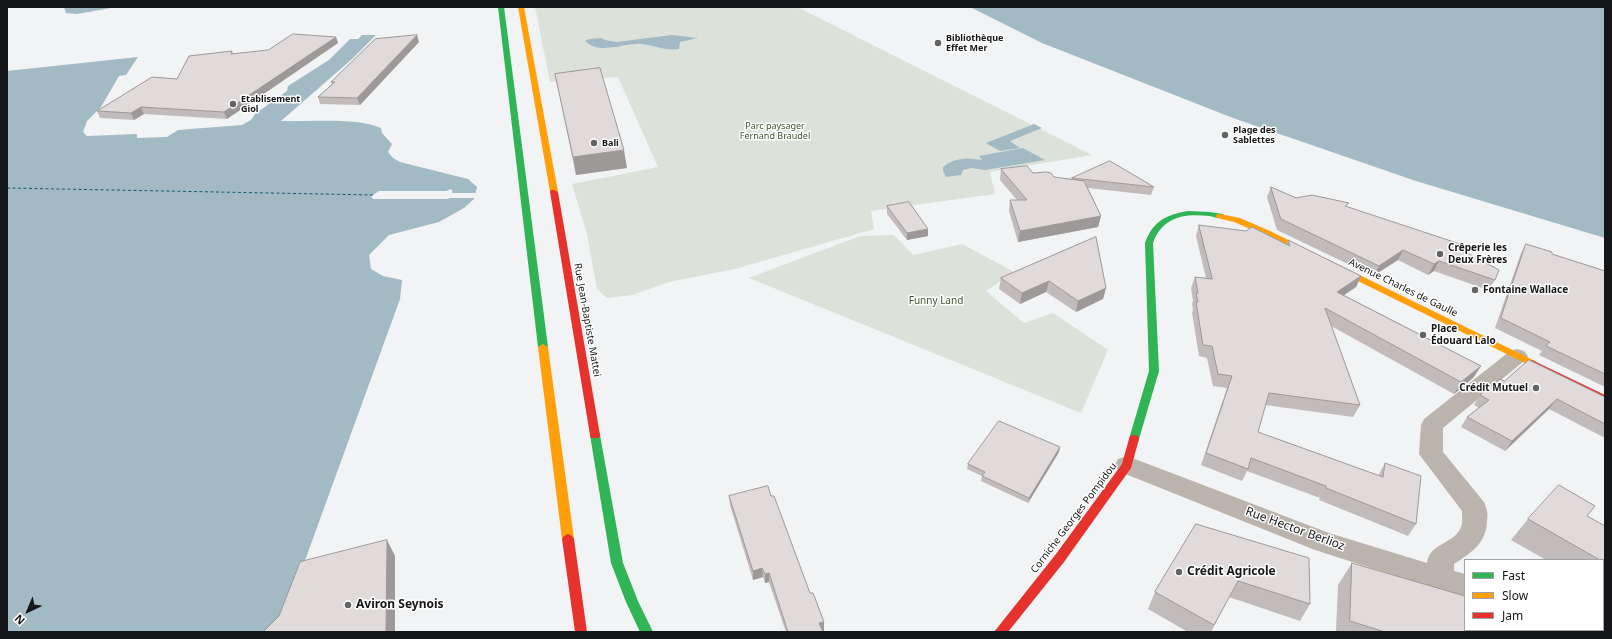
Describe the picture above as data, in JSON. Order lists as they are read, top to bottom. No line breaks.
{"streets":{"main road":["Avenue Charles de Gaulle","Rue Jean-Baptiste Mattei","Corniche Georges Pompidou"],"street":["Rue Hector Berlioz"]},"crossings":[["Avenue Charles de Gaulle","Corniche Georges Pompidou"],["Corniche Georges Pompidou","Rue Hector Berlioz"]],"parks":["Parc paysager Fernand Braudel","Funny Land"],"places":["Bibliothèque Effet Mer","Etablisement Giol","Plage des Sablettes","Bali","Crêperie les Deux Frères","Fontaine Wallace","Place Édouard Lalo","Crédit Mutuel","Crédit Agricole","Aviron Seynois"],"legend":["Fast","Slow","Jam"],"north":"bottom left"}
